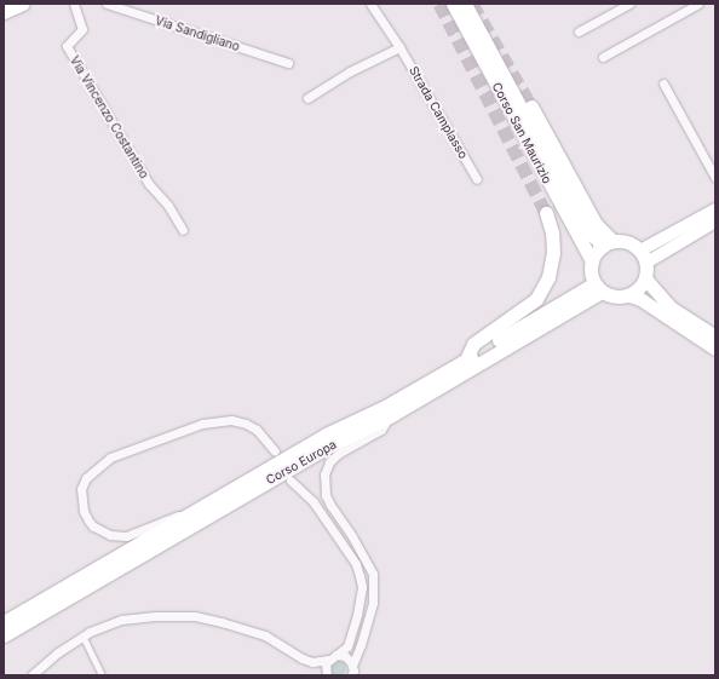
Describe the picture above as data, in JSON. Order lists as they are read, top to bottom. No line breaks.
{"streets":{"main road":["Corso San Maurizio","Corso Europa"],"street":["Via Sandigliano","Strada Camplasso","Via Vincenzo Costantino"]},"crossings":[["Corso San Maurizio","Corso Europa"]]}
